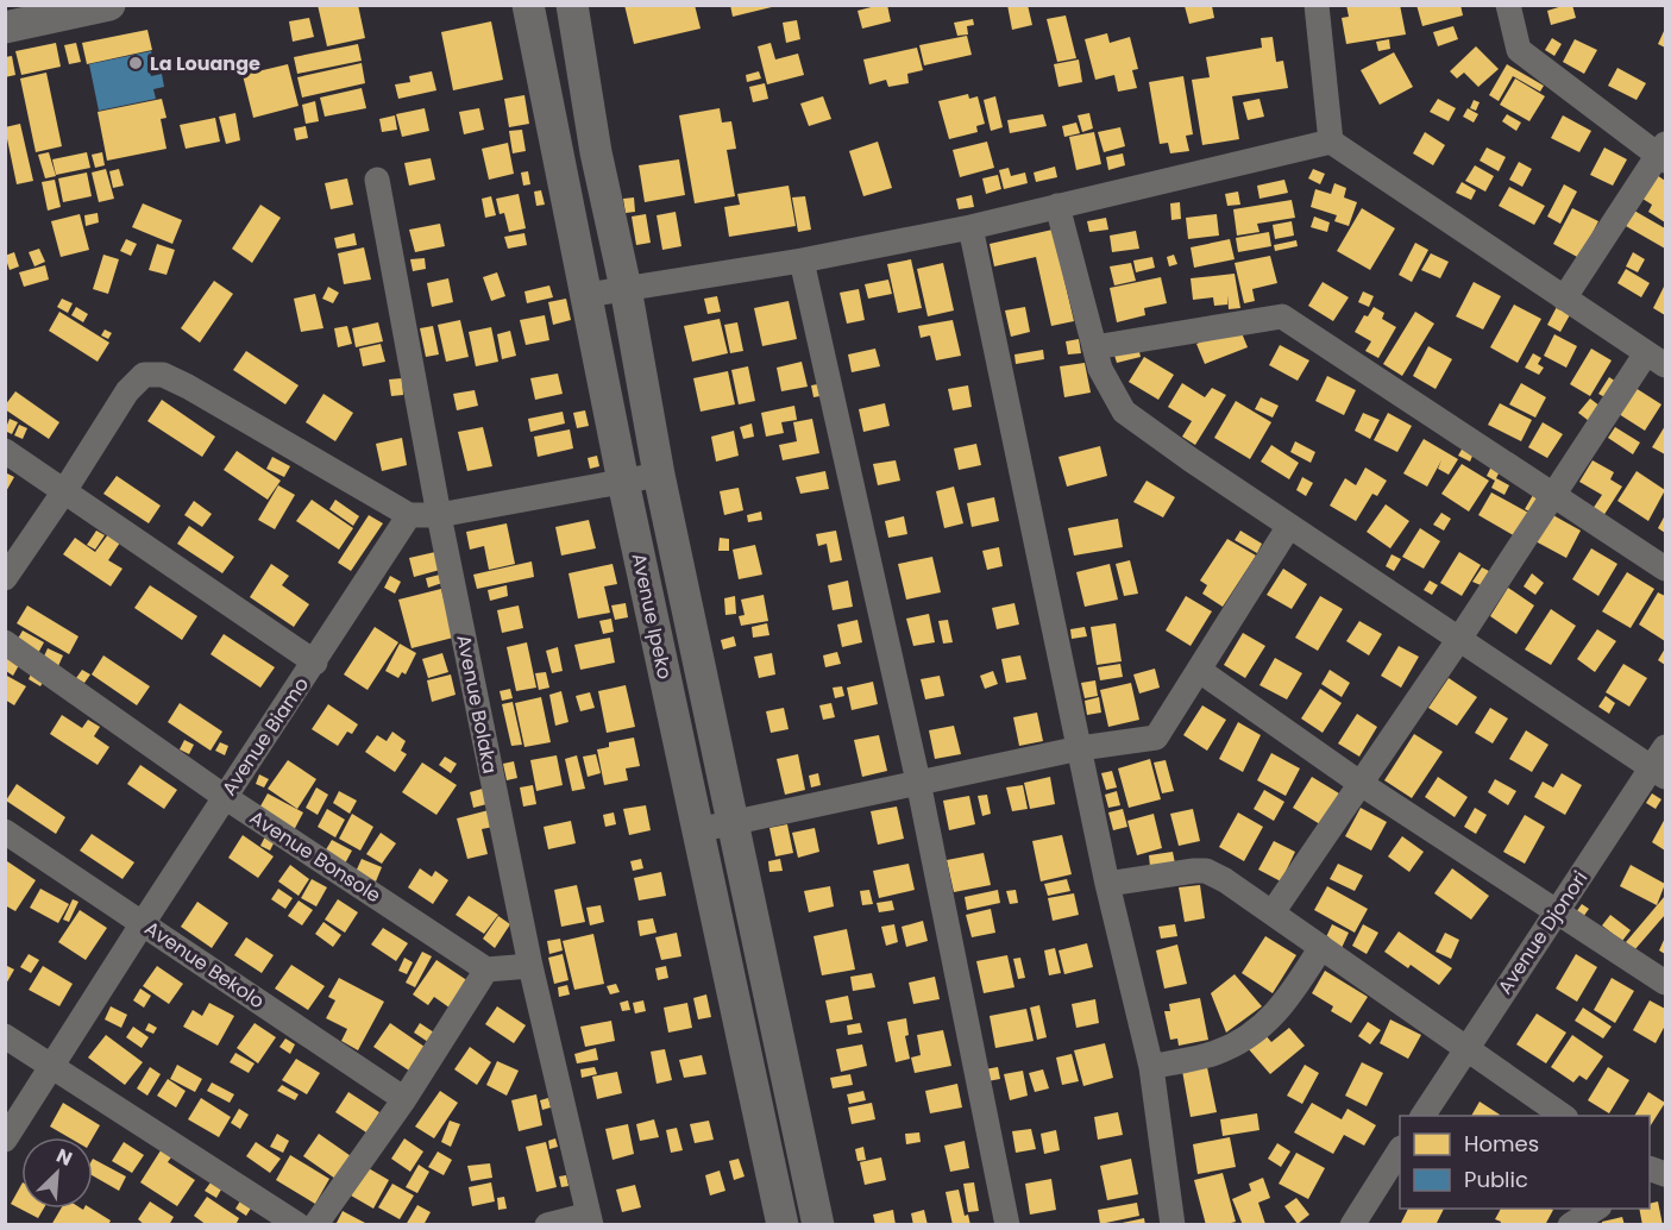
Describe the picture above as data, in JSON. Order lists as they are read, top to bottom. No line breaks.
{"streets":{"street":["Avenue Ipeko","Avenue Bolaka","Avenue Biamo","Avenue Bonsole","Avenue Djonori","Avenue Bekolo"]},"crossings":[["Avenue Biamo","Avenue Bonsole"],["Avenue Biamo","Avenue Bekolo"]],"places":["La Louange"],"legend":["Homes","Public"],"north":"top right"}
